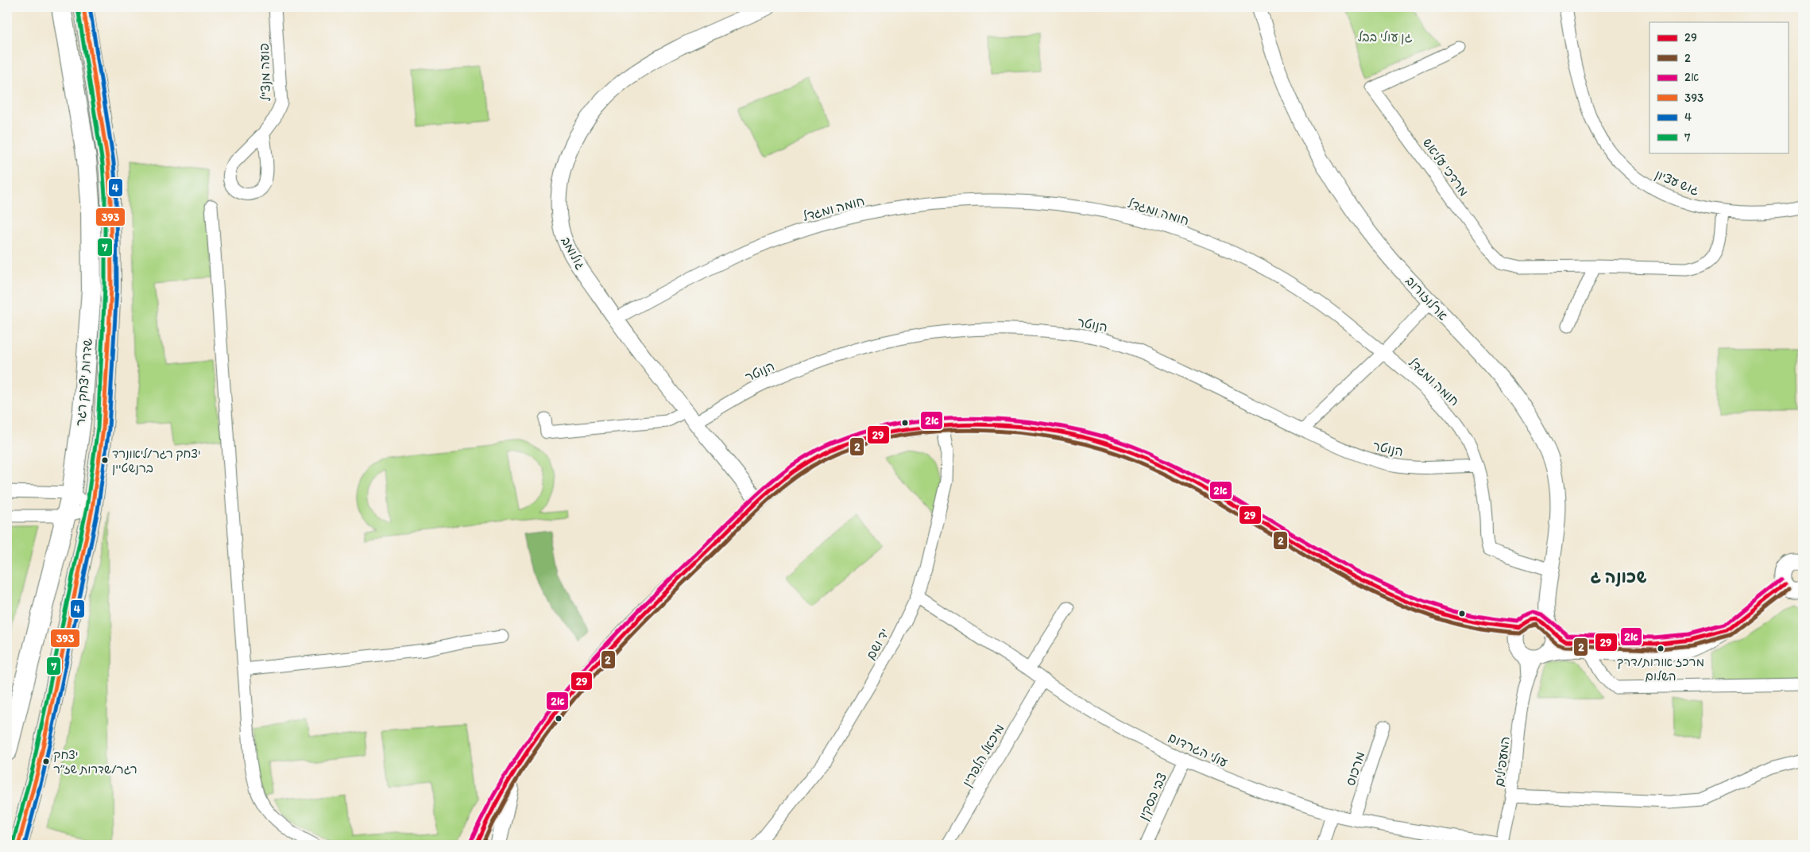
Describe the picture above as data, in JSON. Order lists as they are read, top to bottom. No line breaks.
{"streets":{"main road":["שדרות יצחק רגר"],"street":["פועה מנצ\"ל","מרדכי עליאש","גוש עציון","חומה ומגדל","גולומב","ארלוזורוב","הנוטר","יד ושם","עולי הגרדום","מיכאל הלפרין","המעפילים","מרכוס","צבי בסקין"]},"crossings":[["מרדכי עליאש","גוש עציון"],["חומה ומגדל","גולומב"],["חומה ומגדל","ארלוזורוב"],["חומה ומגדל","הנוטר"],["גולומב","הנוטר"],["ארלוזורוב","המעפילים"],["יד ושם","עולי הגרדום"],["עולי הגרדום","מיכאל הלפרין"],["עולי הגרדום","המעפילים"],["עולי הגרדום","מרכוס"],["עולי הגרדום","צבי בסקין"]],"districts":["שכונה ג"],"parks":["גן עולי בבל"],"places":["יצחק רגר/ליאונרד ברנשטיין","מרכז אורות/דרך השלום","יצחק רגר/שדרות שז״ר"],"lines":["transit line 393","transit line 4","transit line 7","transit line 2א","transit line 29","transit line 2"],"legend":["29","2","2א","393","4","7"]}
